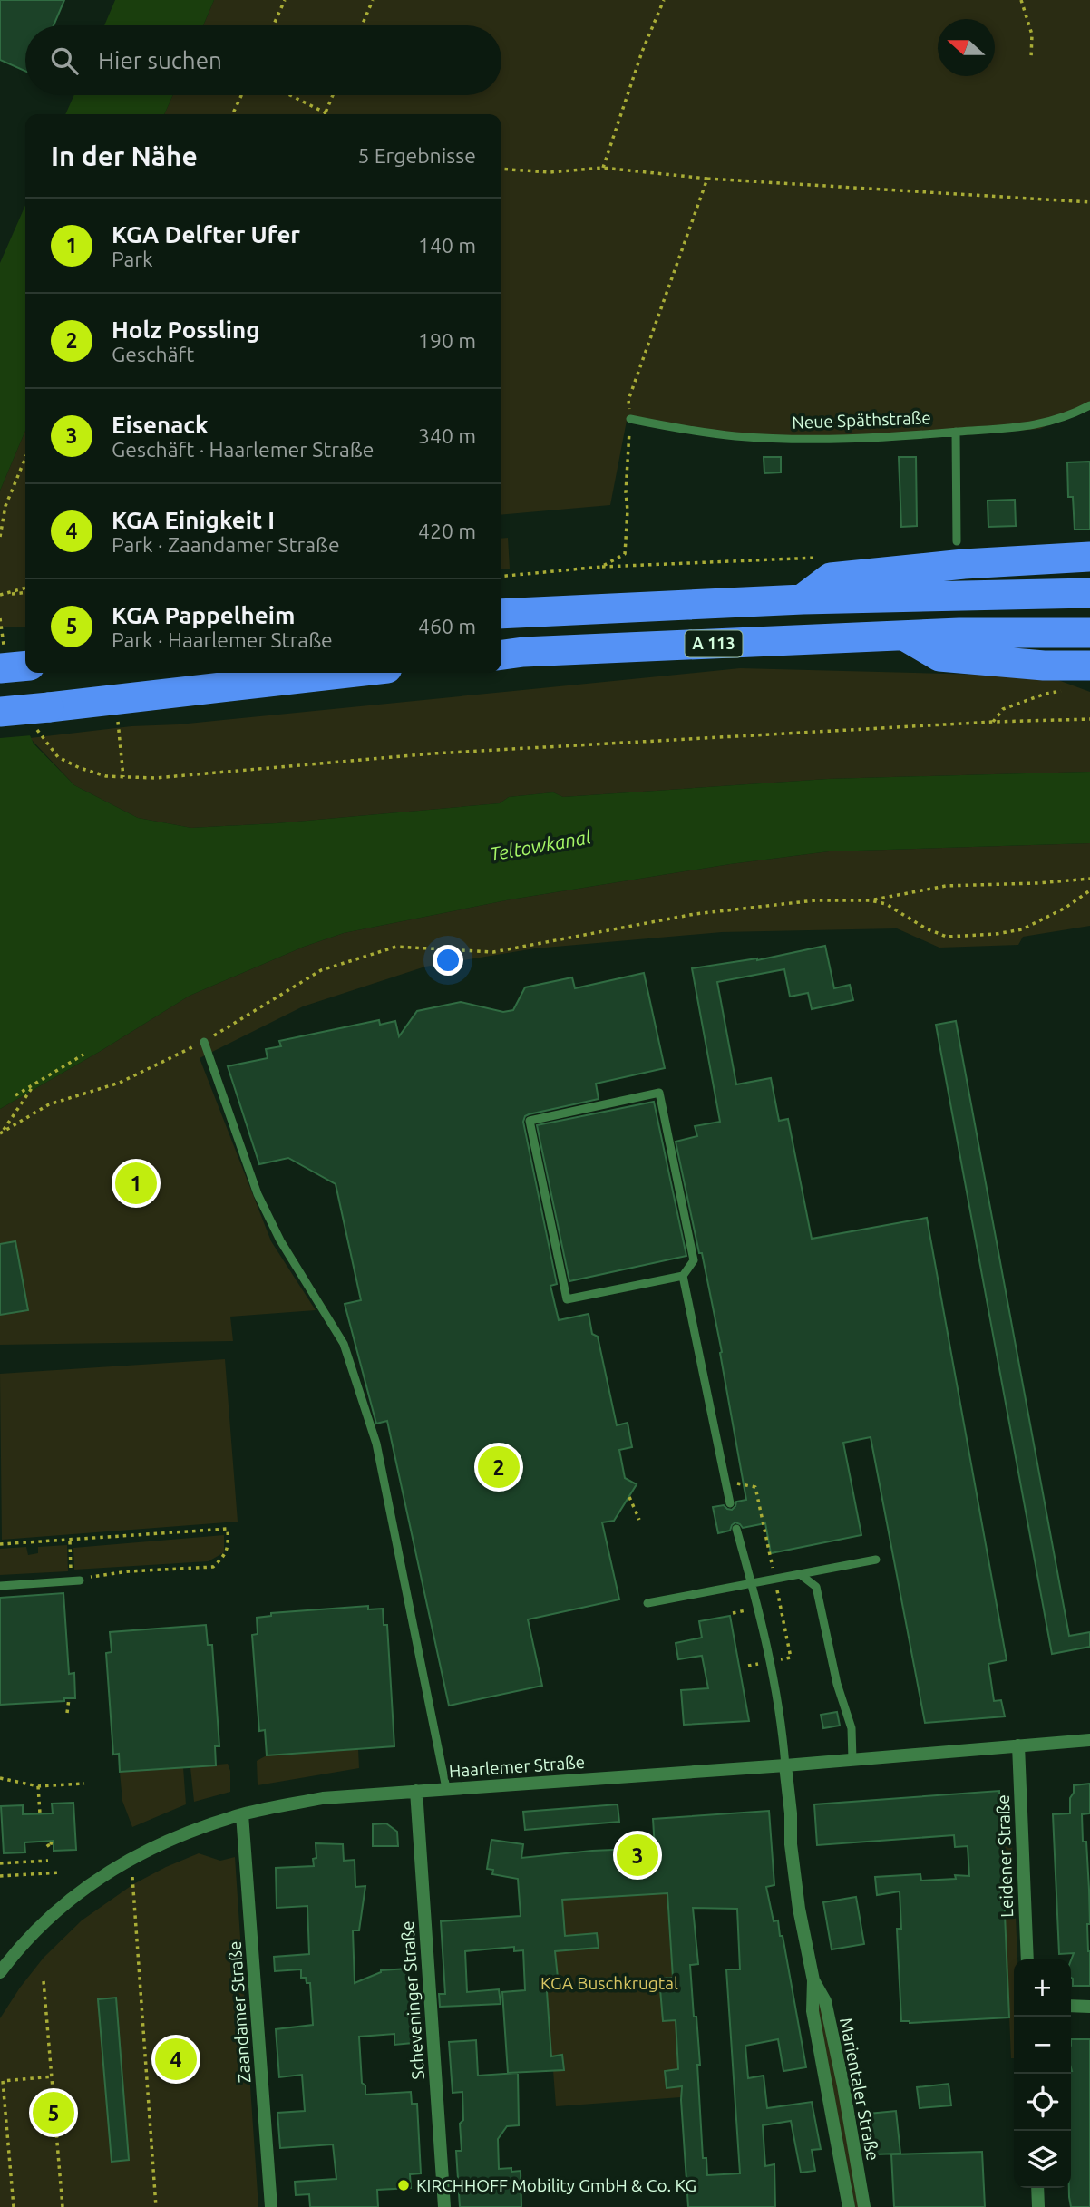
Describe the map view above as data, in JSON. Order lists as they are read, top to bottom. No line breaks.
{"streets":{"highway":["A 113"],"street":["Haarlemer Straße","Leidener Straße","Scheveninger Straße","Zaandamer Straße","Marientaler Straße"],"lane":["Neue Späthstraße"]},"crossings":[["Haarlemer Straße","Leidener Straße"],["Haarlemer Straße","Scheveninger Straße"],["Haarlemer Straße","Zaandamer Straße"],["Haarlemer Straße","Marientaler Straße"]],"water":["Teltowkanal"],"parks":["KGA Buschkrugtal"],"places":["KIRCHHOFF Mobility GmbH & Co. KG"],"north":"left","page":{"search":"Hier suchen","heading":["In der Nähe","5 Ergebnisse"],"list":[{"mark":"1","name":"KGA Delfter Ufer","note":"Park","value":"140 m"},{"mark":"2","name":"Holz Possling","note":"Geschäft","value":"190 m"},{"mark":"3","name":"Eisenack","note":"Geschäft · Haarlemer Straße","value":"340 m"},{"mark":"4","name":"KGA Einigkeit I","note":"Park · Zaandamer Straße","value":"420 m"},{"mark":"5","name":"KGA Pappelheim","note":"Park · Haarlemer Straße","value":"460 m"}],"pins":["1","2","3","4","5"],"map_buttons":["+","−"]}}
